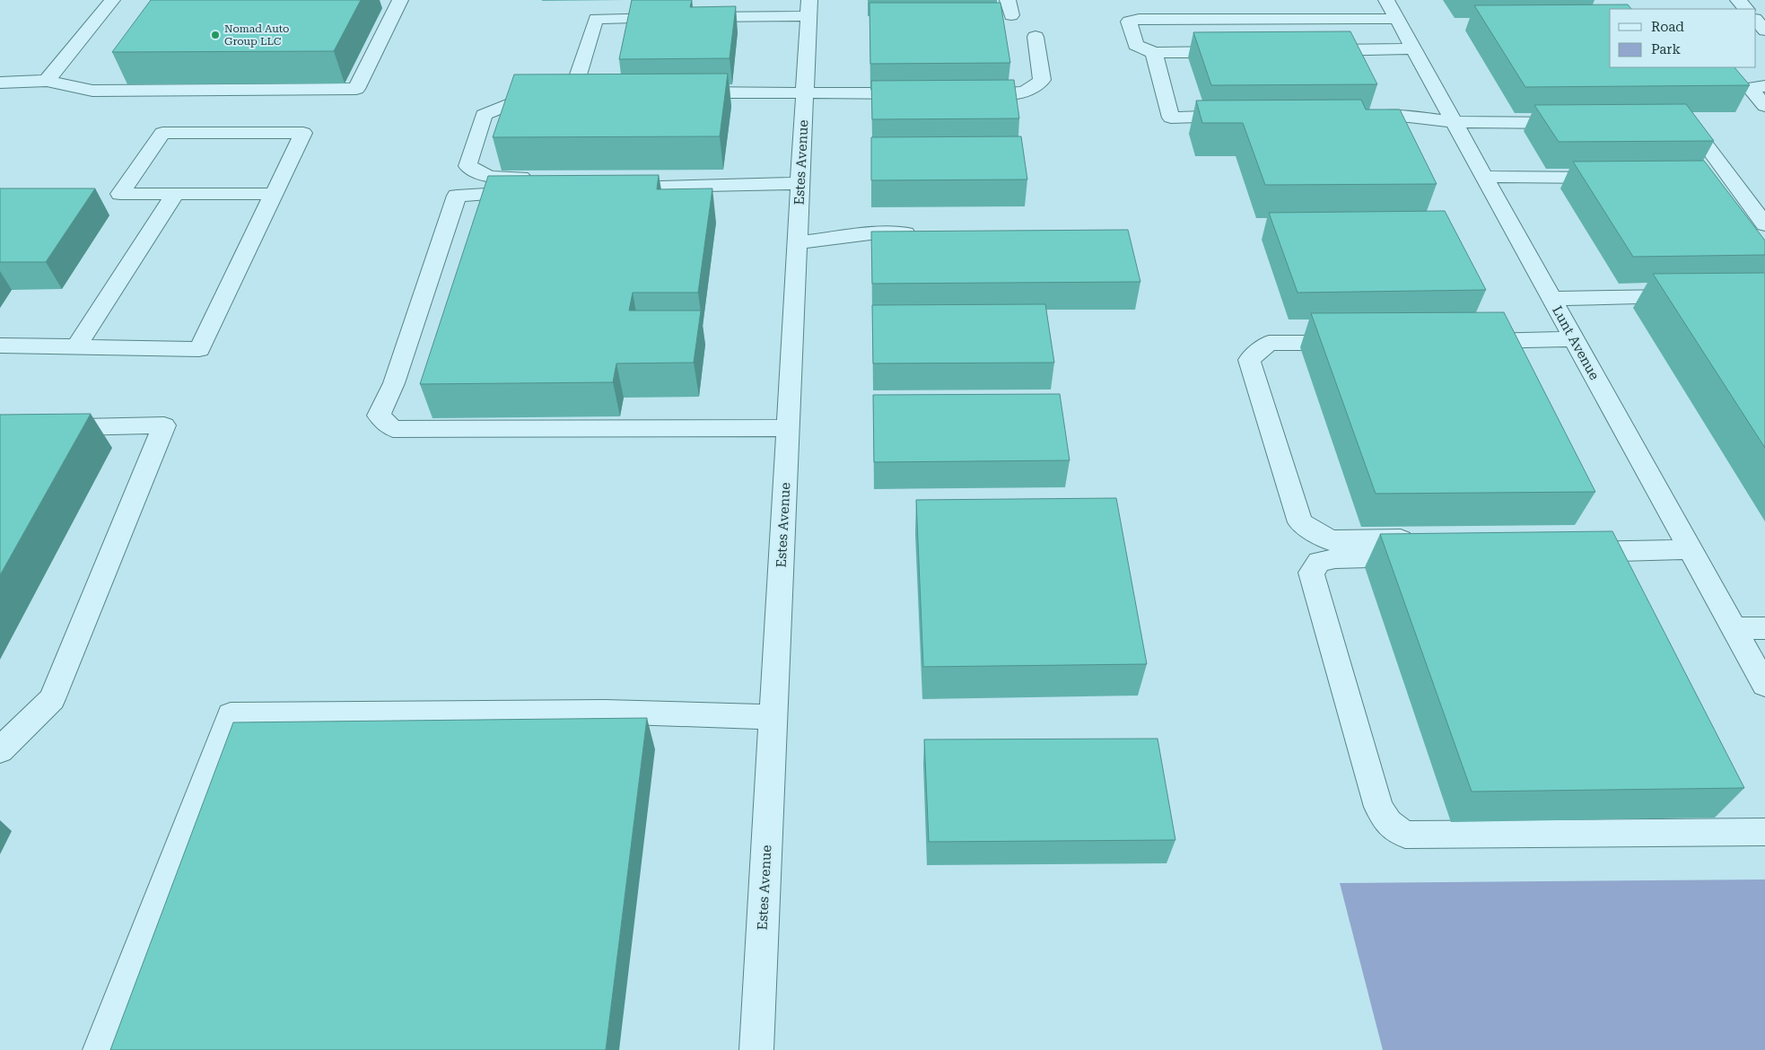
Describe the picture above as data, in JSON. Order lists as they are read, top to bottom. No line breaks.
{"streets":{"street":["Estes Avenue","Lunt Avenue"]},"places":["Nomad Auto Group LLC"],"legend":["Road","Park"]}
